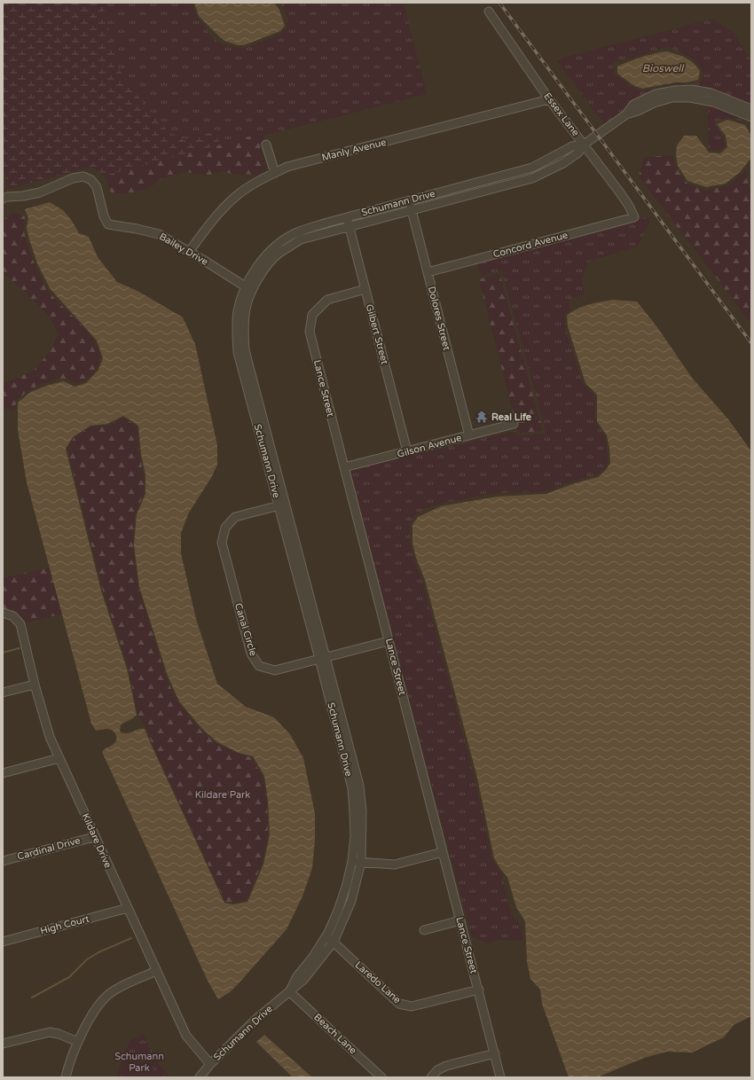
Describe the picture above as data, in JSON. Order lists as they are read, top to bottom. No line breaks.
{"streets":{"street":["Essex Lane","Manly Avenue","Schumann Drive","Concord Avenue","Bailey Drive","Dolores Street","Gilbert Street","Lance Street","Gilson Avenue","Canal Circle","Kildare Drive","Cardinal Drive","High Court","Laredo Lane","Beach Lane"]},"crossings":[["Essex Lane","Manly Avenue"],["Essex Lane","Schumann Drive"],["Essex Lane","Concord Avenue"],["Manly Avenue","Bailey Drive"],["Schumann Drive","Bailey Drive"],["Schumann Drive","Dolores Street"],["Schumann Drive","Gilbert Street"],["Schumann Drive","Canal Circle"],["Schumann Drive","Kildare Drive"],["Schumann Drive","Laredo Lane"],["Schumann Drive","Beach Lane"],["Concord Avenue","Dolores Street"],["Dolores Street","Gilson Avenue"],["Gilbert Street","Lance Street"],["Gilbert Street","Gilson Avenue"],["Lance Street","Gilson Avenue"],["Lance Street","Canal Circle"],["Lance Street","Laredo Lane"],["Kildare Drive","Cardinal Drive"],["Kildare Drive","High Court"]],"water":["Bioswell"],"parks":["Kildare Park","Schumann Park"],"places":{"temple":["Real Life"]}}
